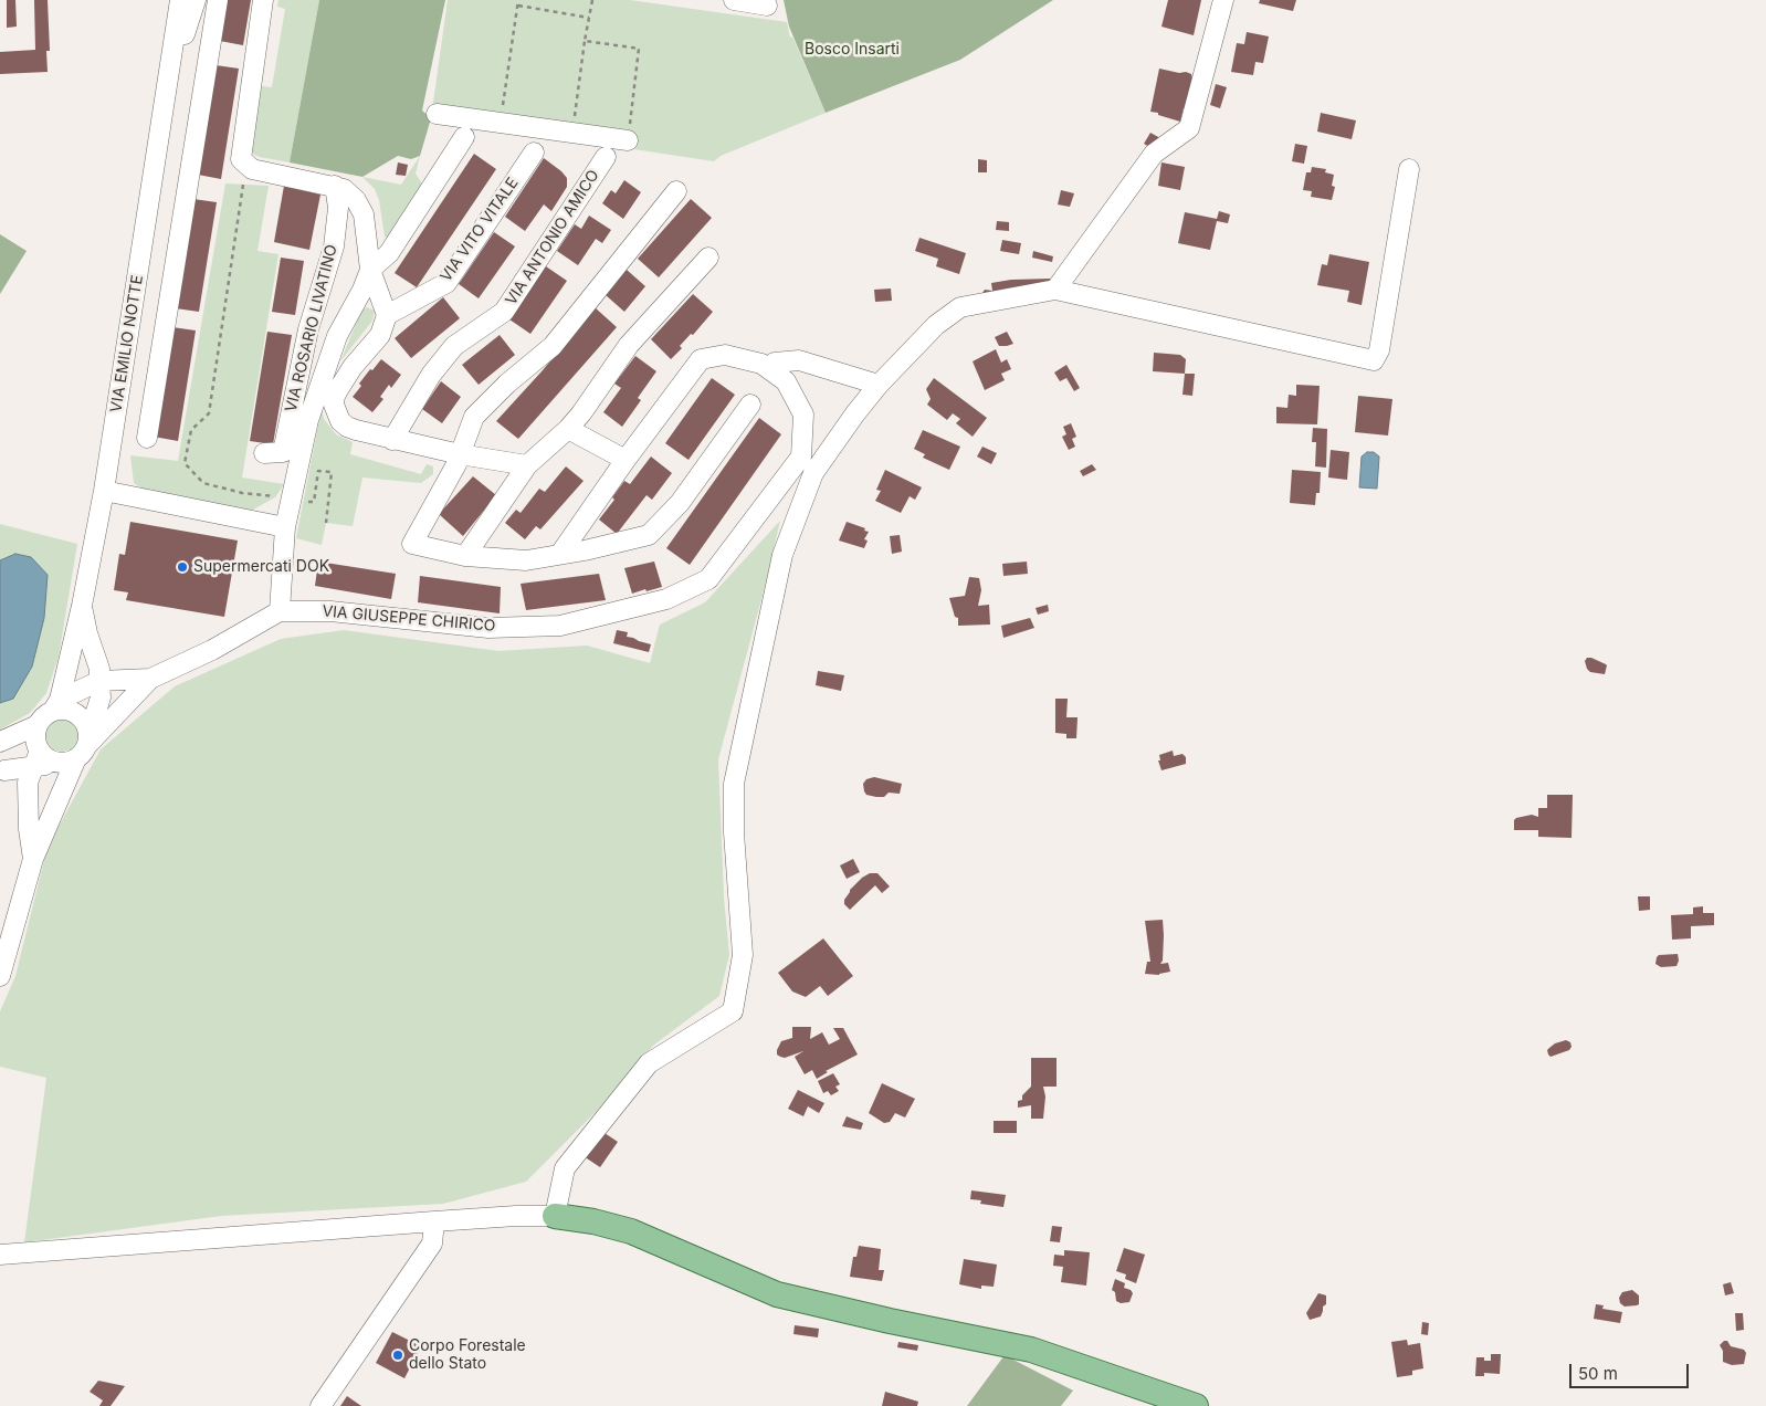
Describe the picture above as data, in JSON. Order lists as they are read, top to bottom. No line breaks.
{"streets":{"street":["VIA VITO VITALE","VIA ANTONIO AMICO","VIA ROSARIO LIVATINO","VIA EMILIO NOTTE","VIA GIUSEPPE CHIRICO"]},"parks":["Bosco Insarti"],"places":["Supermercati DOK","Corpo Forestale dello Stato"],"scale_bar":"50 m"}
